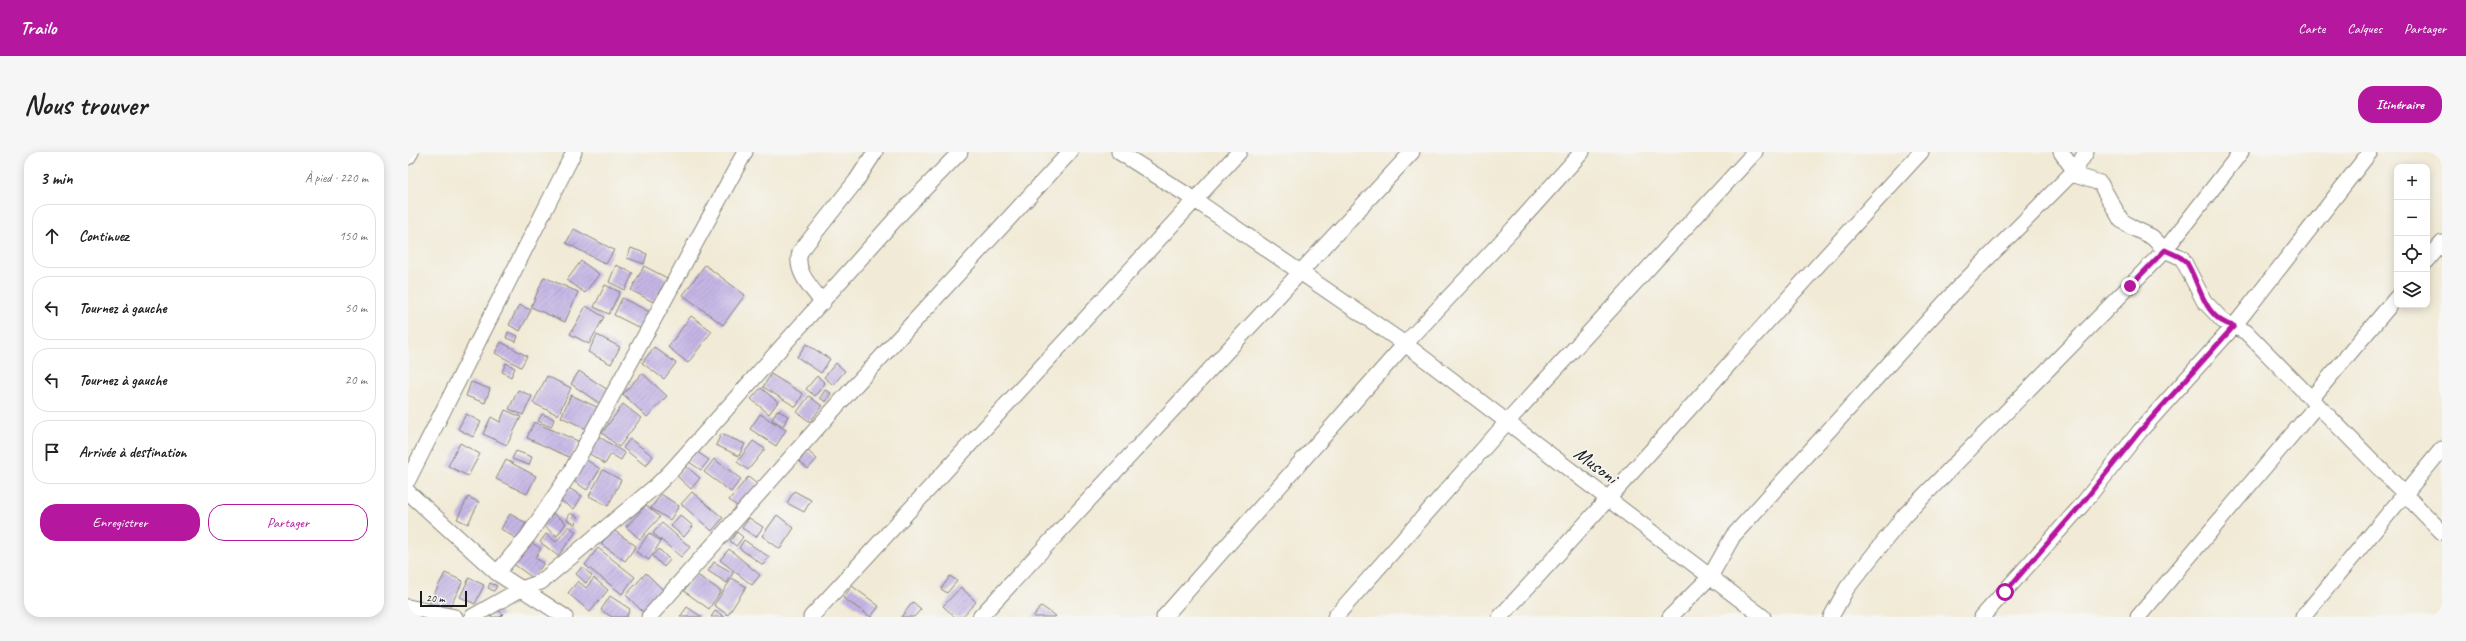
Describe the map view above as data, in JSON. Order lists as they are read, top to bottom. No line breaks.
{"streets":{"street":["Musoni"]},"scale_bar":"20 m","page":{"header":"Trailo","nav":["Carte","Calques","Partager"],"buttons":["Itinéraire",["Enregistrer","Partager"]],"title":"Nous trouver","heading":["3 min","À pied · 220 m"],"map_buttons":["+","−"],"list":[["Continuez","150 m"],["Tournez à gauche","50 m"],["Tournez à gauche","20 m"],"Arrivée à destination"],"scale":"20 m"}}
